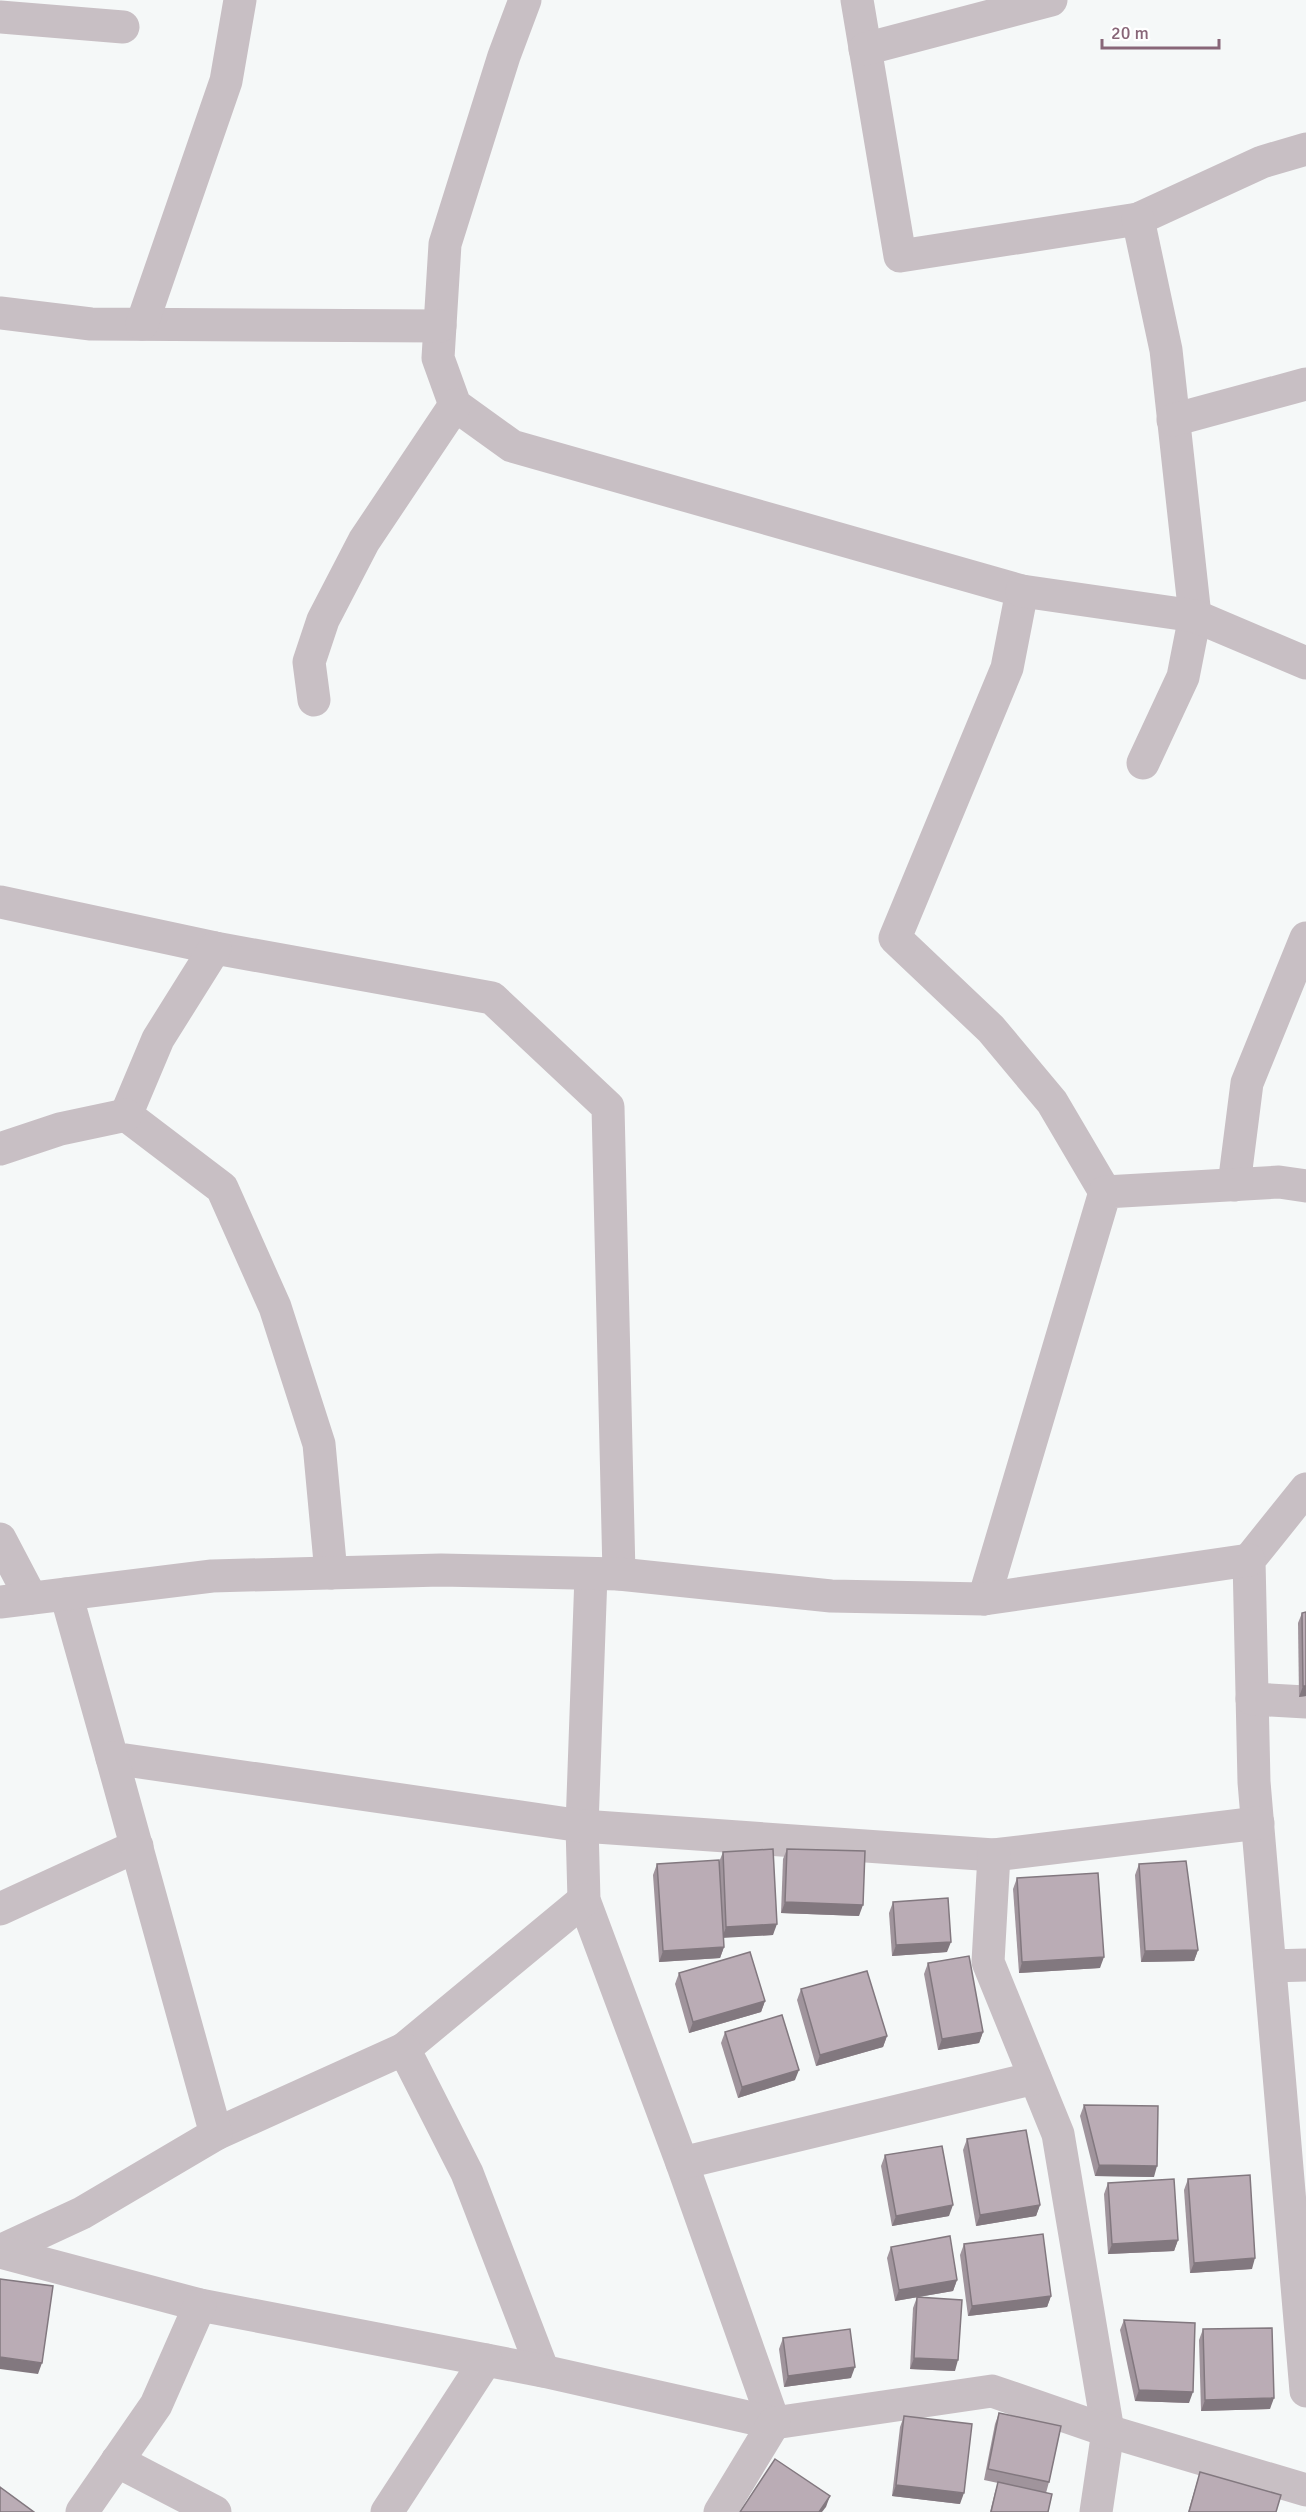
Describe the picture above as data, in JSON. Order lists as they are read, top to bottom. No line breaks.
{"scale_bar":"20 m"}
